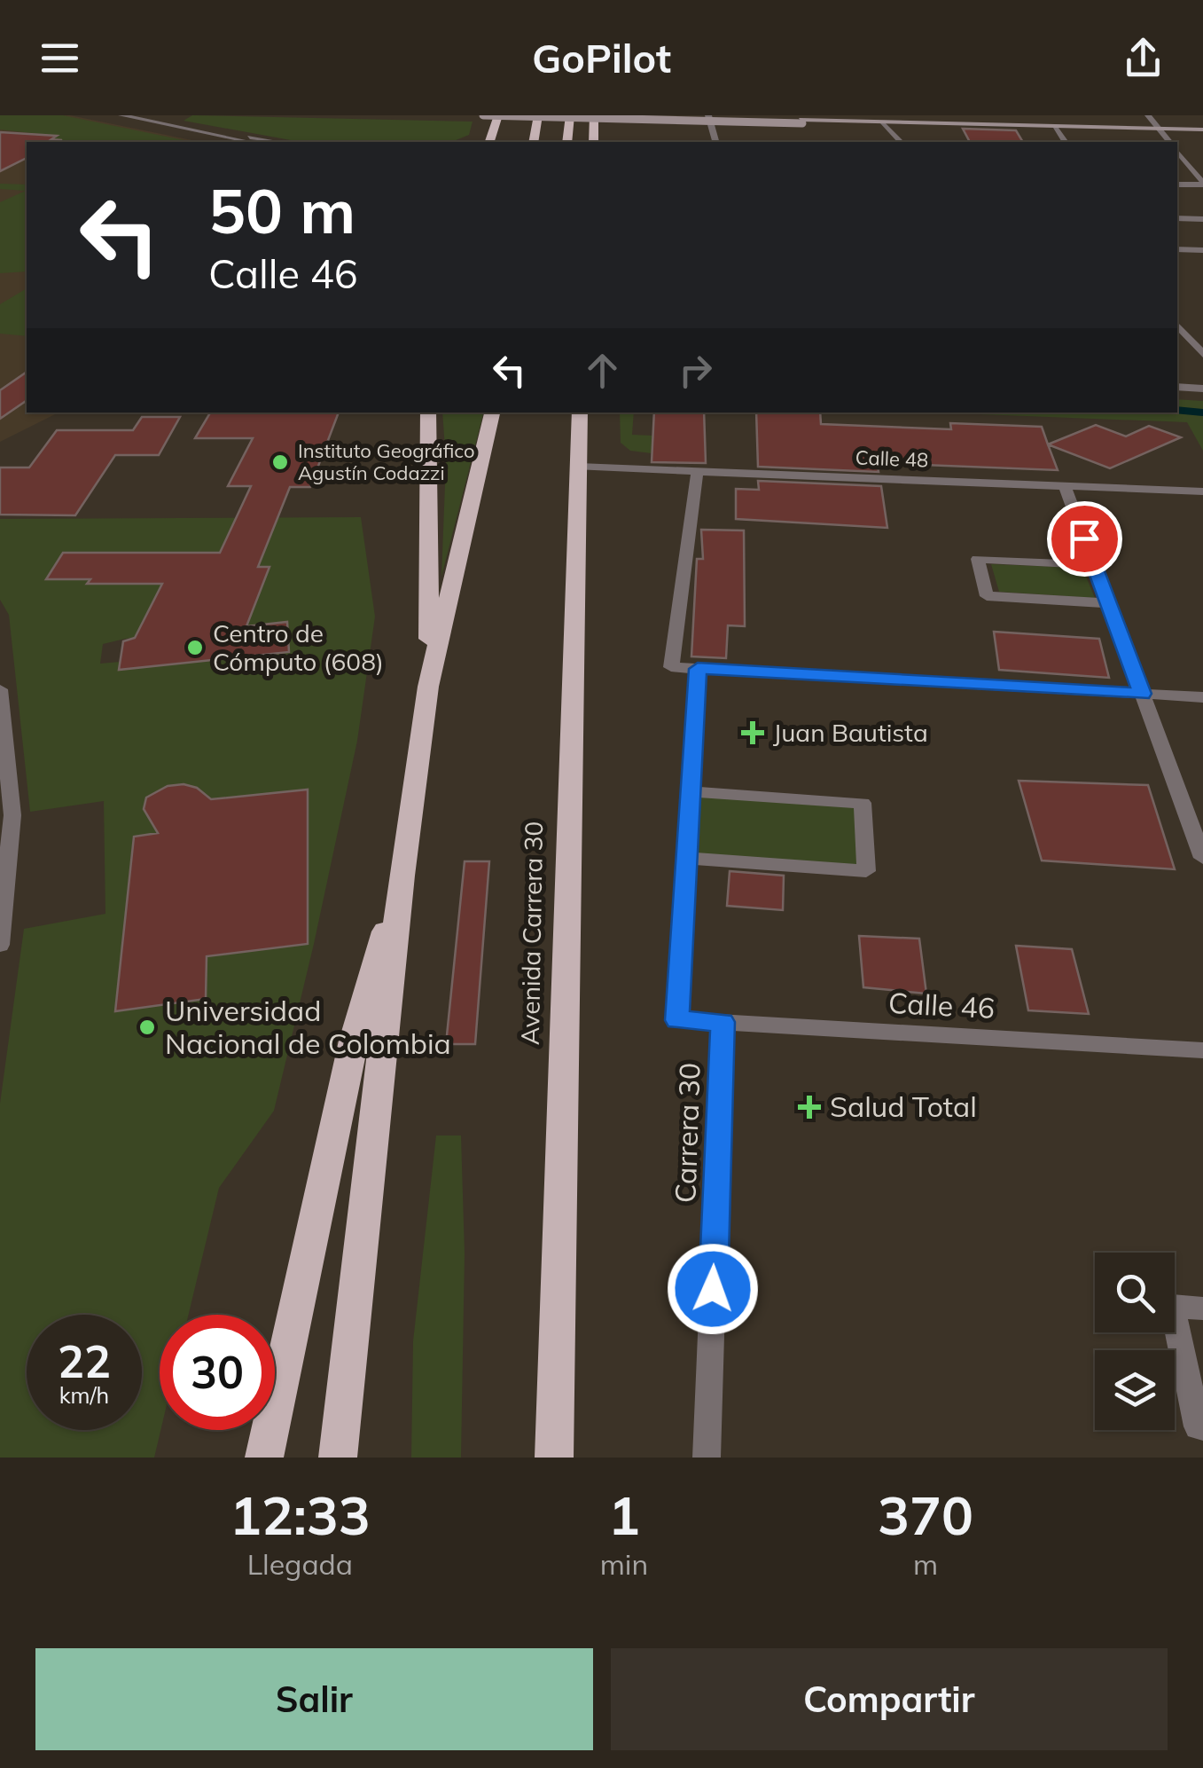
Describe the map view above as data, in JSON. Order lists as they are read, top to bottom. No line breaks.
{"streets":{"highway":["Avenida Carrera 30"],"street":["Calle 48","Calle 46","Carrera 30"]},"crossings":[["Calle 48","Avenida Carrera 30"],["Calle 46","Carrera 30"]],"places":{"other":["Instituto Geográfico Agustín Codazzi","Centro de Cómputo (608)","Universidad Nacional de Colombia"],"health":["Juan Bautista","Salud Total"]},"page":{"header":"GoPilot","turn":["50 m","Calle 46"],"speed":"22 km/h","limit":"30","eta":["12:33","Llegada","1","min","370","m"],"buttons":["Salir","Compartir"]}}
